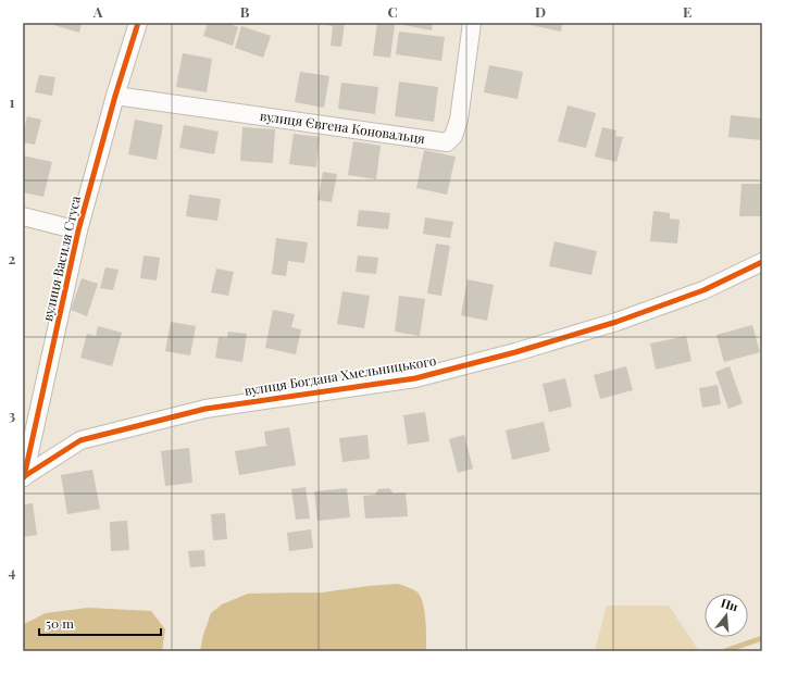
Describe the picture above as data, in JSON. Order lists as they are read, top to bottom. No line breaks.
{"streets":{"street":["вулиця Євгена Коновальця","вулиця Василя Стуса","вулиця Богдана Хмельницького"]},"crossings":[["вулиця Євгена Коновальця","вулиця Василя Стуса"],["вулиця Василя Стуса","вулиця Богдана Хмельницького"]],"scale_bar":"50 m","north":"top","grid":{"columns":["A","B","C","D","E"],"rows":["1","2","3","4"]}}
